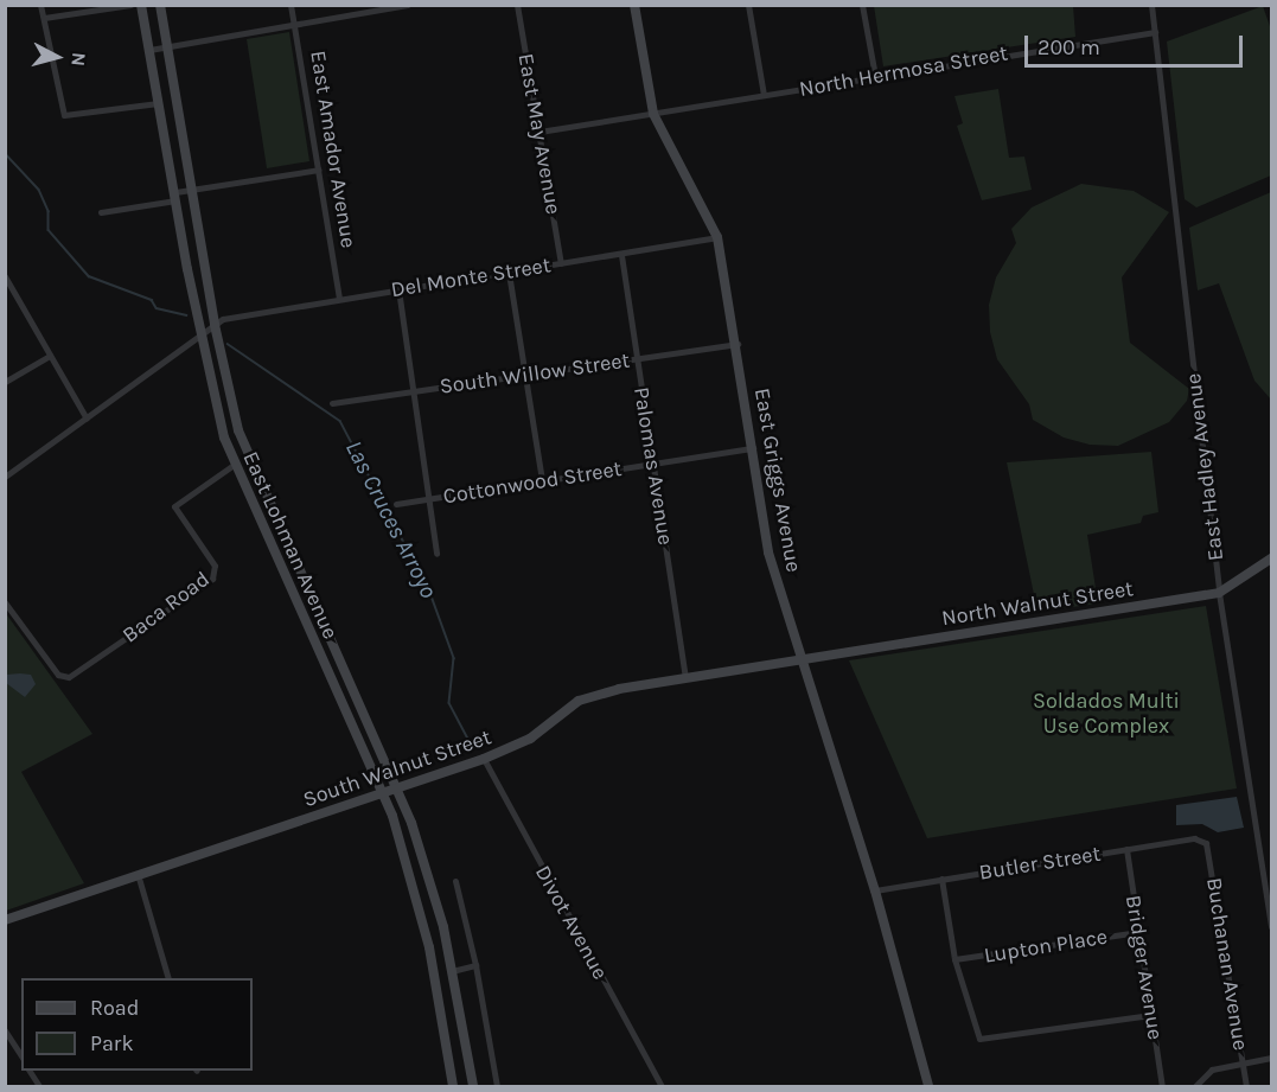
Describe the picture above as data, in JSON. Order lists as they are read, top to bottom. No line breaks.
{"streets":{"street":["North Hermosa Street","East May Avenue","East Amador Avenue","Del Monte Street","South Willow Street","Palomas Avenue","East Hadley Avenue","East Griggs Avenue","Cottonwood Street","East Lohman Avenue","North Walnut Street","Baca Road","South Walnut Street","Butler Street","Divot Avenue","Lupton Place","Buchanan Avenue","Bridger Avenue"]},"crossings":[["North Hermosa Street","East May Avenue"],["North Hermosa Street","East Hadley Avenue"],["North Hermosa Street","East Griggs Avenue"],["East May Avenue","Del Monte Street"],["East Amador Avenue","Del Monte Street"],["Del Monte Street","Palomas Avenue"],["Del Monte Street","East Griggs Avenue"],["Del Monte Street","East Lohman Avenue"],["South Willow Street","Palomas Avenue"],["South Willow Street","East Griggs Avenue"],["Palomas Avenue","Cottonwood Street"],["Palomas Avenue","South Walnut Street"],["East Hadley Avenue","North Walnut Street"],["East Griggs Avenue","Cottonwood Street"],["East Griggs Avenue","North Walnut Street"],["East Griggs Avenue","South Walnut Street"],["East Griggs Avenue","Butler Street"],["East Lohman Avenue","Baca Road"],["East Lohman Avenue","South Walnut Street"],["North Walnut Street","South Walnut Street"],["South Walnut Street","Divot Avenue"],["Butler Street","Buchanan Avenue"],["Butler Street","Bridger Avenue"],["Lupton Place","Bridger Avenue"]],"water":["Las Cruces Arroyo"],"parks":["Soldados Multi Use Complex"],"legend":["Road","Park"],"scale_bar":"200 m","north":"right"}
